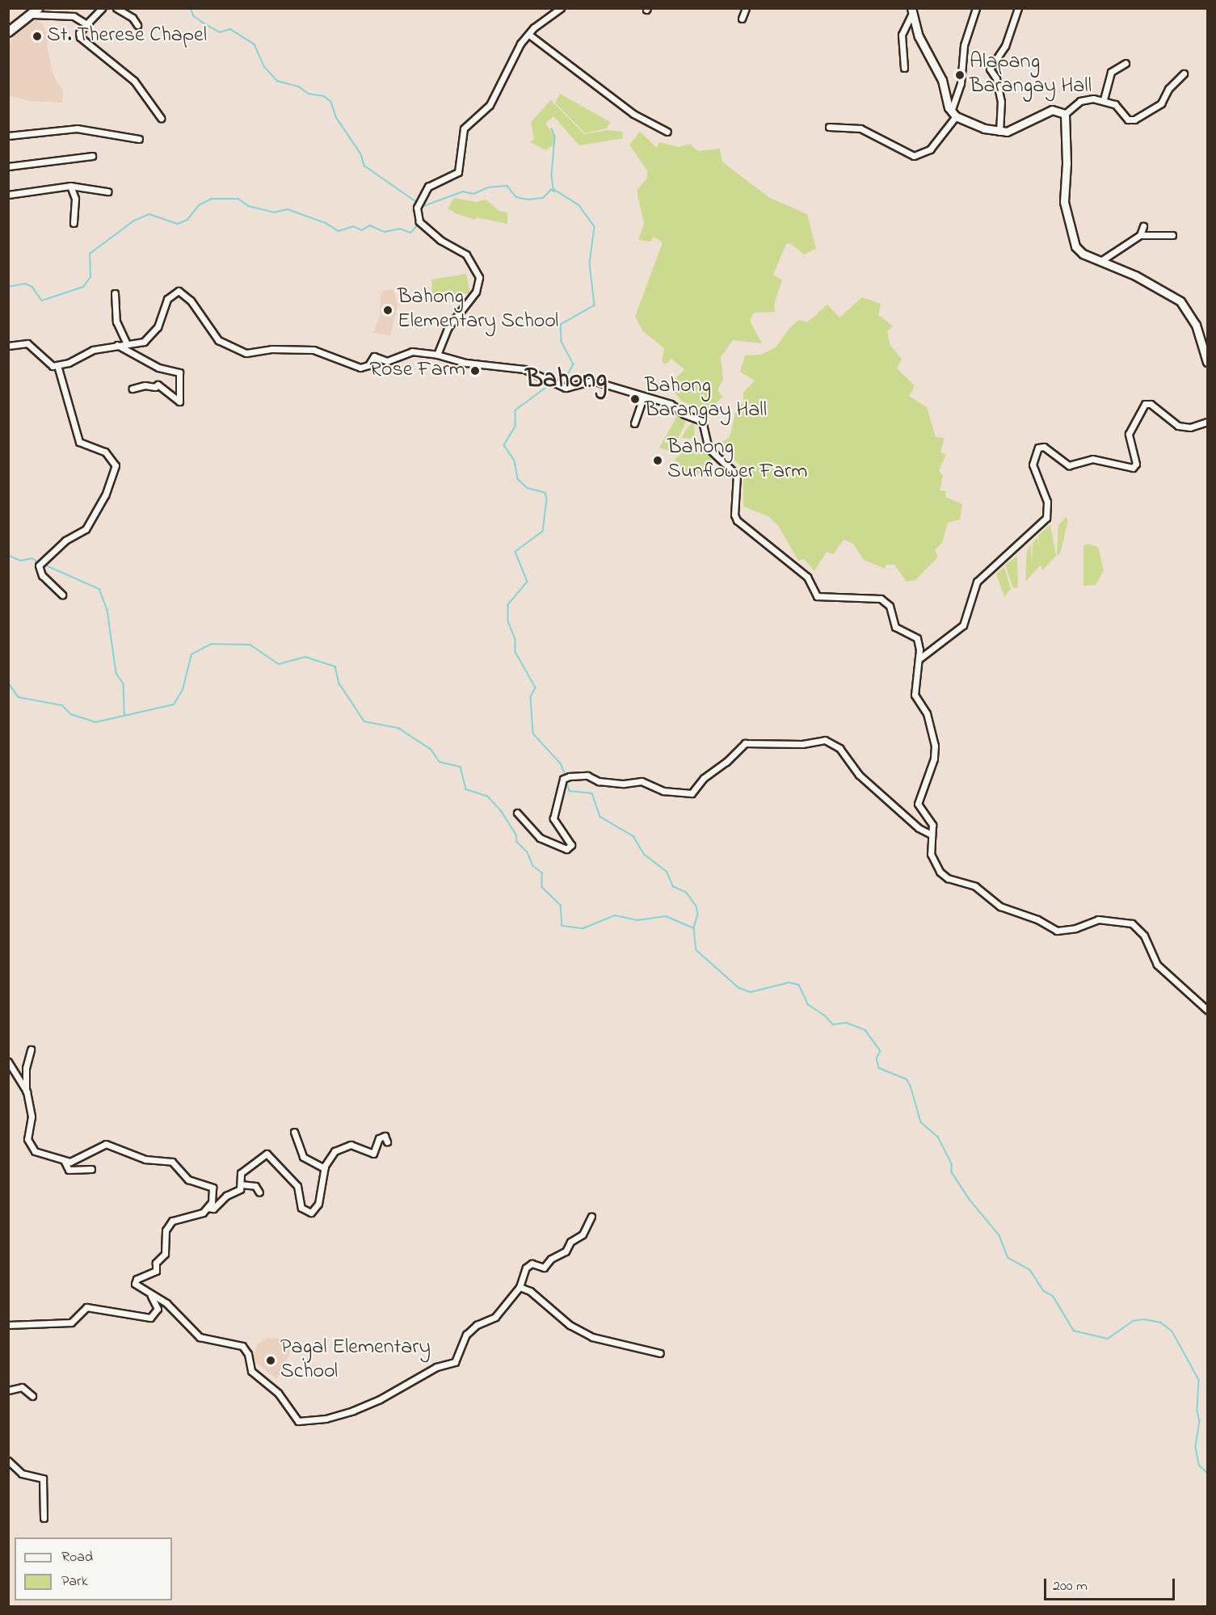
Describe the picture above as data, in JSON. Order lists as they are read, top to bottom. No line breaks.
{"districts":["Bahong"],"places":["St. Therese Chapel","Alapang Barangay Hall","Bahong Elementary School","Rose Farm","Bahong Barangay Hall","Bahong Sunflower Farm","Pagal Elementary School"],"legend":["Road","Park"],"scale_bar":"200 m"}
